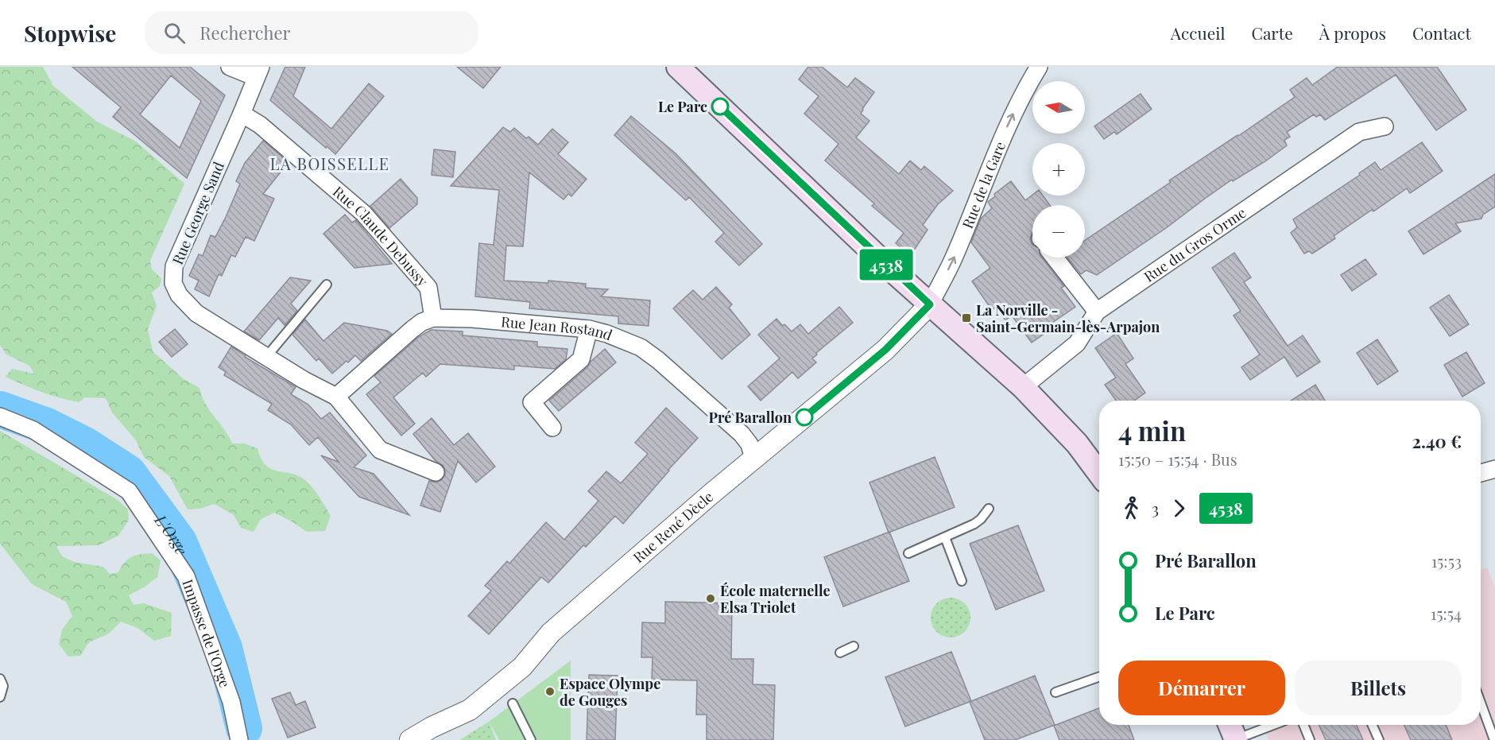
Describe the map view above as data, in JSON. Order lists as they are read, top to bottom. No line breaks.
{"streets":{"street":["Rue de la Gare","Rue George Sand","Rue Claude Debussy","Rue du Gros Orme","Rue Jean Rostand","Rue René Dècle","Impasse de l'Orge"]},"crossings":[["Rue de la Gare","Rue René Dècle"],["Rue George Sand","Rue Claude Debussy"],["Rue Claude Debussy","Rue Jean Rostand"],["Rue Jean Rostand","Rue René Dècle"]],"one_way":["Rue de la Gare"],"districts":["LA BOISSELLE"],"water":["L'Orge"],"places":{"other":["Le Parc","Pré Barallon","École maternelle Elsa Triolet","Espace Olympe de Gouges"],"transit":["La Norville - Saint-Germain-lès-Arpajon"]},"lines":["bus line 4538"],"north":"left","page":{"header":"Stopwise","search":"Rechercher","nav":["Accueil","Carte","À propos","Contact"],"on_map":"4538","map_buttons":["+","−"],"heading":["4 min","15:50 – 15:54 · Bus","2.40 €"],"legs":["3","4538"],"list":[{"name":"Pré Barallon","value":"15:53"},{"name":"Le Parc","value":"15:54"}],"buttons":["Démarrer","Billets"]}}
